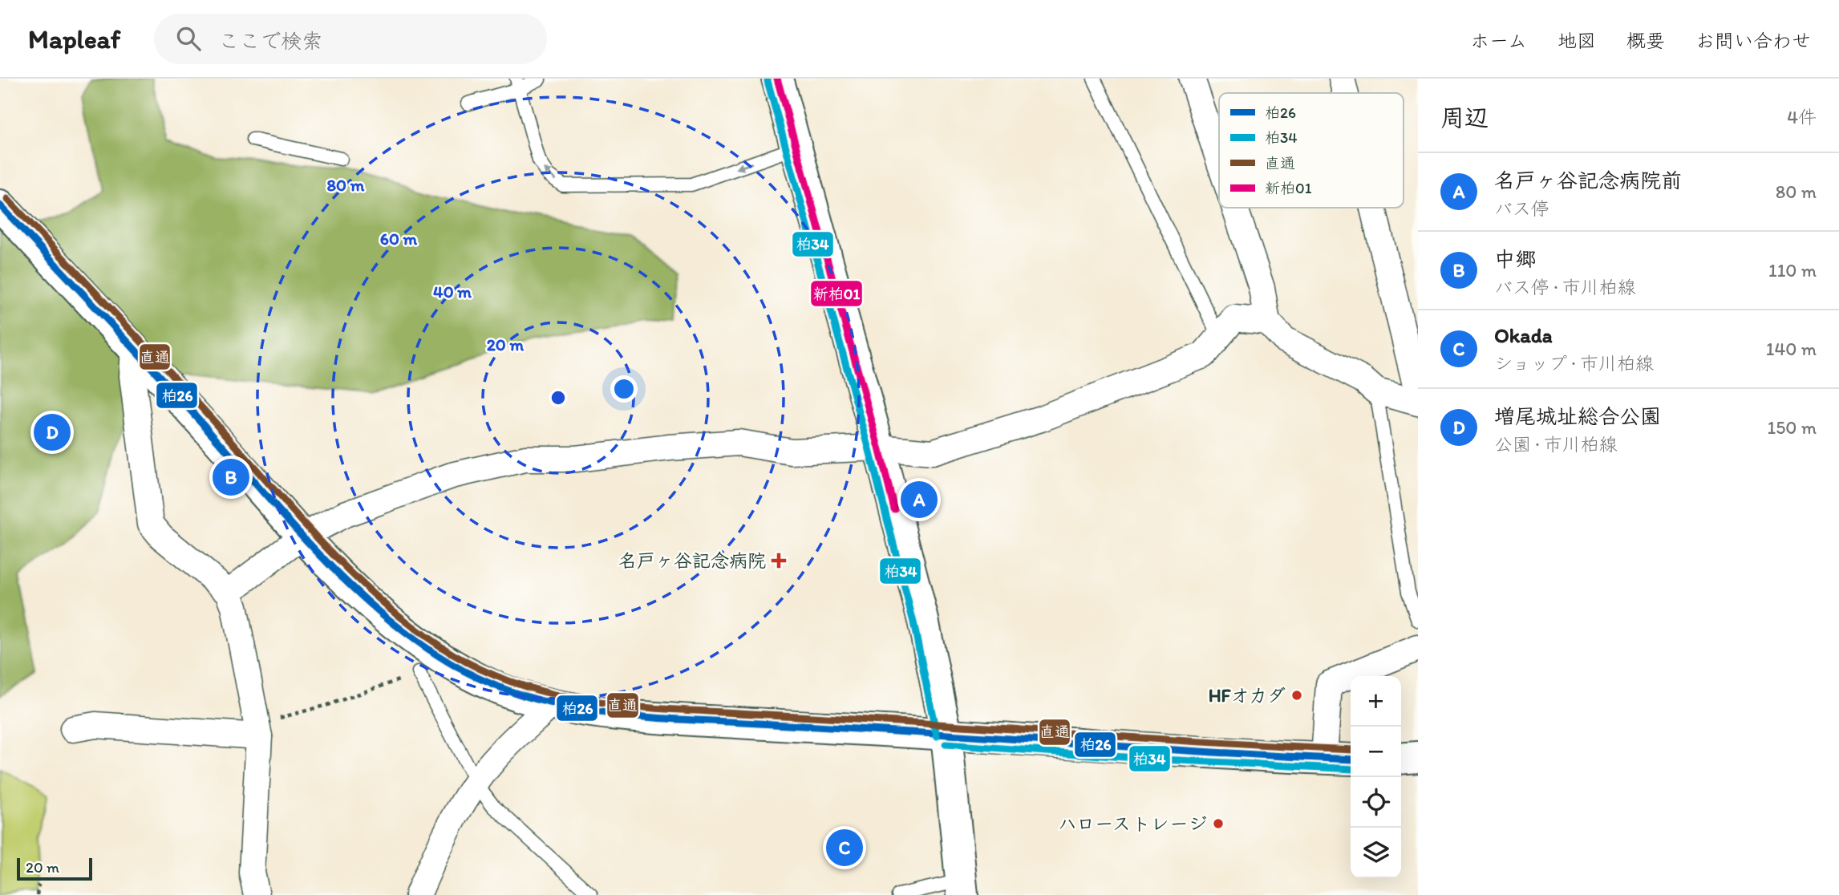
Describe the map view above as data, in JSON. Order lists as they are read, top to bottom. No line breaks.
{"places":{"health":["名戸ヶ谷記念病院"],"other":["HFオカダ","ハローストレージ"]},"lines":["transit line 新柏01","transit line 柏34","transit line 直通","transit line 柏26"],"legend":["柏26","柏34","直通","新柏01"],"scale_bar":"20 m","page":{"header":"Mapleaf","search":"ここで検索","nav":["ホーム","地図","概要","お問い合わせ"],"heading":["周辺","4件"],"list":[{"mark":"A","name":"名戸ヶ谷記念病院前","note":"バス停","value":"80 m"},{"mark":"B","name":"中郷","note":"バス停 · 市川柏線","value":"110 m"},{"mark":"C","name":"Okada","note":"ショップ · 市川柏線","value":"140 m"},{"mark":"D","name":"増尾城址総合公園","note":"公園 · 市川柏線","value":"150 m"}],"pins":["D","B","A","C"],"map_buttons":["+","−"],"scale":"20 m"},"rings":["80 m","60 m","40 m","20 m"]}
